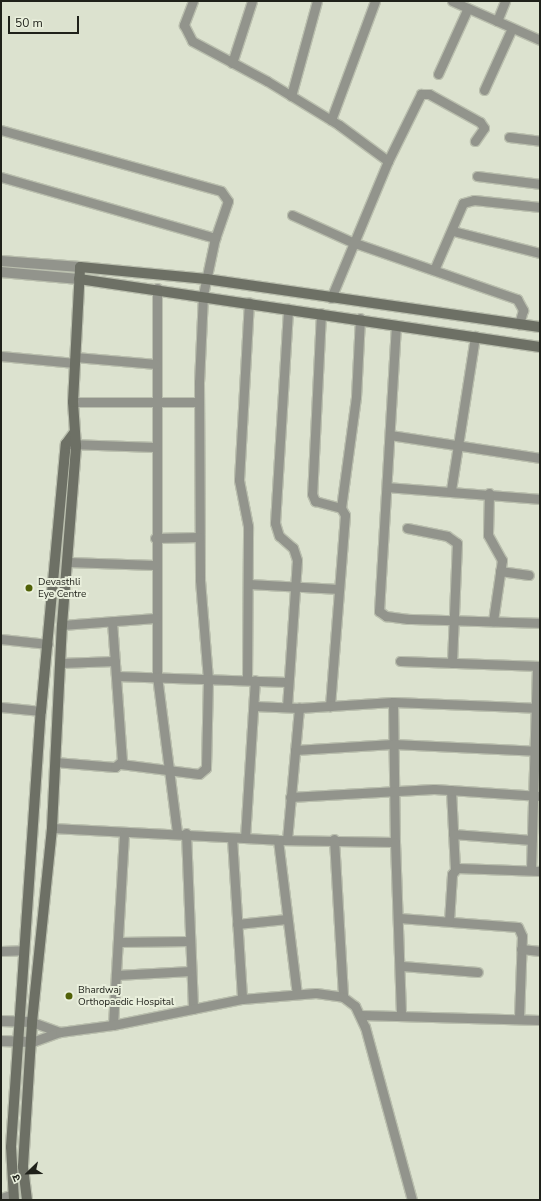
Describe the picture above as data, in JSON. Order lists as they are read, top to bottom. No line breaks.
{"places":["Devasthli Eye Centre","Bhardwaj Orthopaedic Hospital"],"scale_bar":"50 m","north":"bottom left"}
